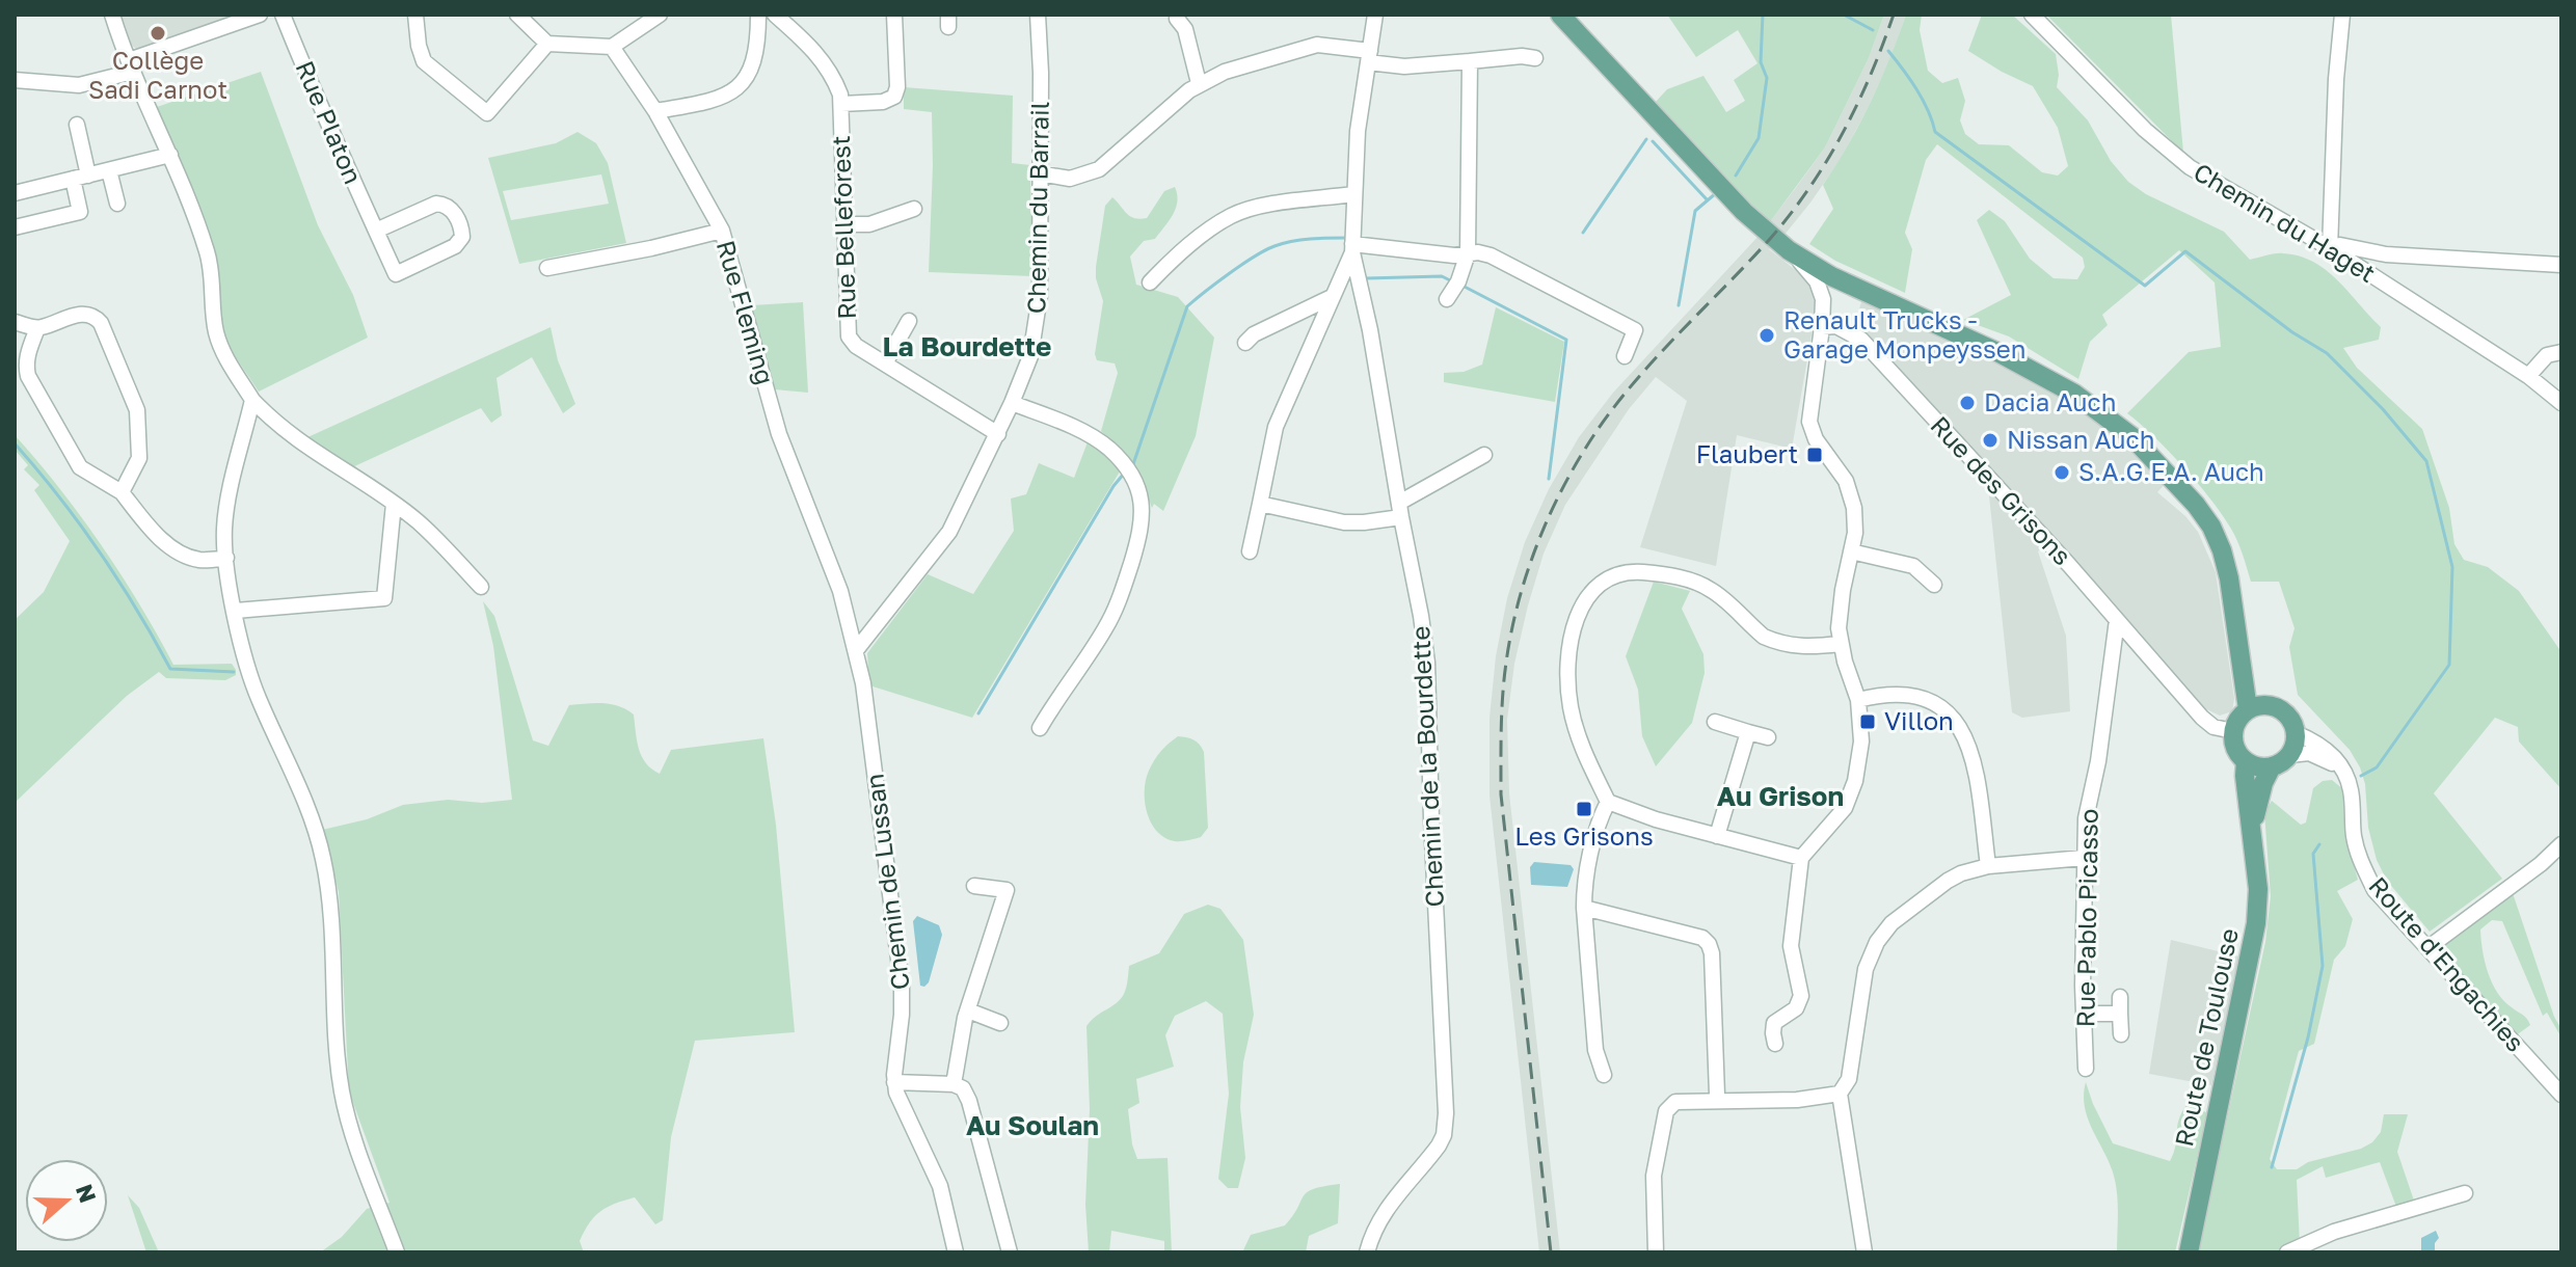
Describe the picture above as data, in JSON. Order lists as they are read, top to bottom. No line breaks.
{"streets":{"main road":["Route de Toulouse"],"street":["Rue Platon","Chemin du Barrail","Chemin du Haget","Rue Belleforest","Rue Fleming","Rue des Grisons","Chemin de la Bourdette","Chemin de Lussan","Rue Pablo Picasso","Route d'Engachies"]},"crossings":[["Chemin du Barrail","Rue Belleforest"],["Chemin du Barrail","Rue Fleming"],["Chemin du Barrail","Chemin de Lussan"],["Rue Fleming","Chemin de Lussan"],["Rue des Grisons","Rue Pablo Picasso"],["Rue des Grisons","Route de Toulouse"]],"districts":["La Bourdette","Au Grison","Au Soulan"],"places":{"other":["Collège Sadi Carnot","Renault Trucks - Garage Monpeyssen","Dacia Auch","Nissan Auch","S.A.G.E.A. Auch"],"transit":["Flaubert","Villon","Les Grisons"]},"north":"right"}
